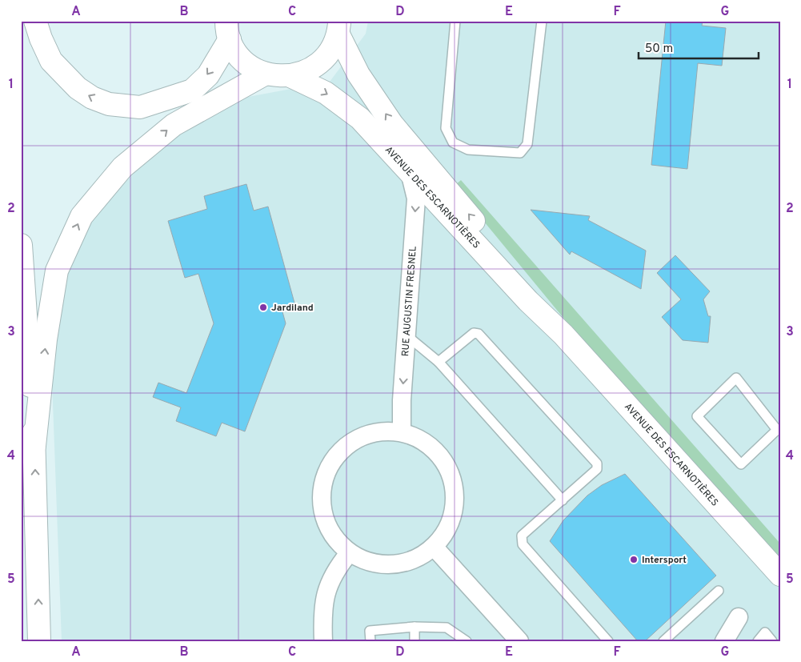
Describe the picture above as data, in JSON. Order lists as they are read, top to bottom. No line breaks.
{"streets":{"main road":["AVENUE DES ESCARNOTIÈRES"],"street":["RUE AUGUSTIN FRESNEL"]},"crossings":[["AVENUE DES ESCARNOTIÈRES","RUE AUGUSTIN FRESNEL"]],"one_way":["RUE AUGUSTIN FRESNEL"],"places":["Jardiland","Intersport"],"scale_bar":"50 m","grid":{"columns":["A","B","C","D","E","F","G"],"rows":["1","2","3","4","5"]}}
